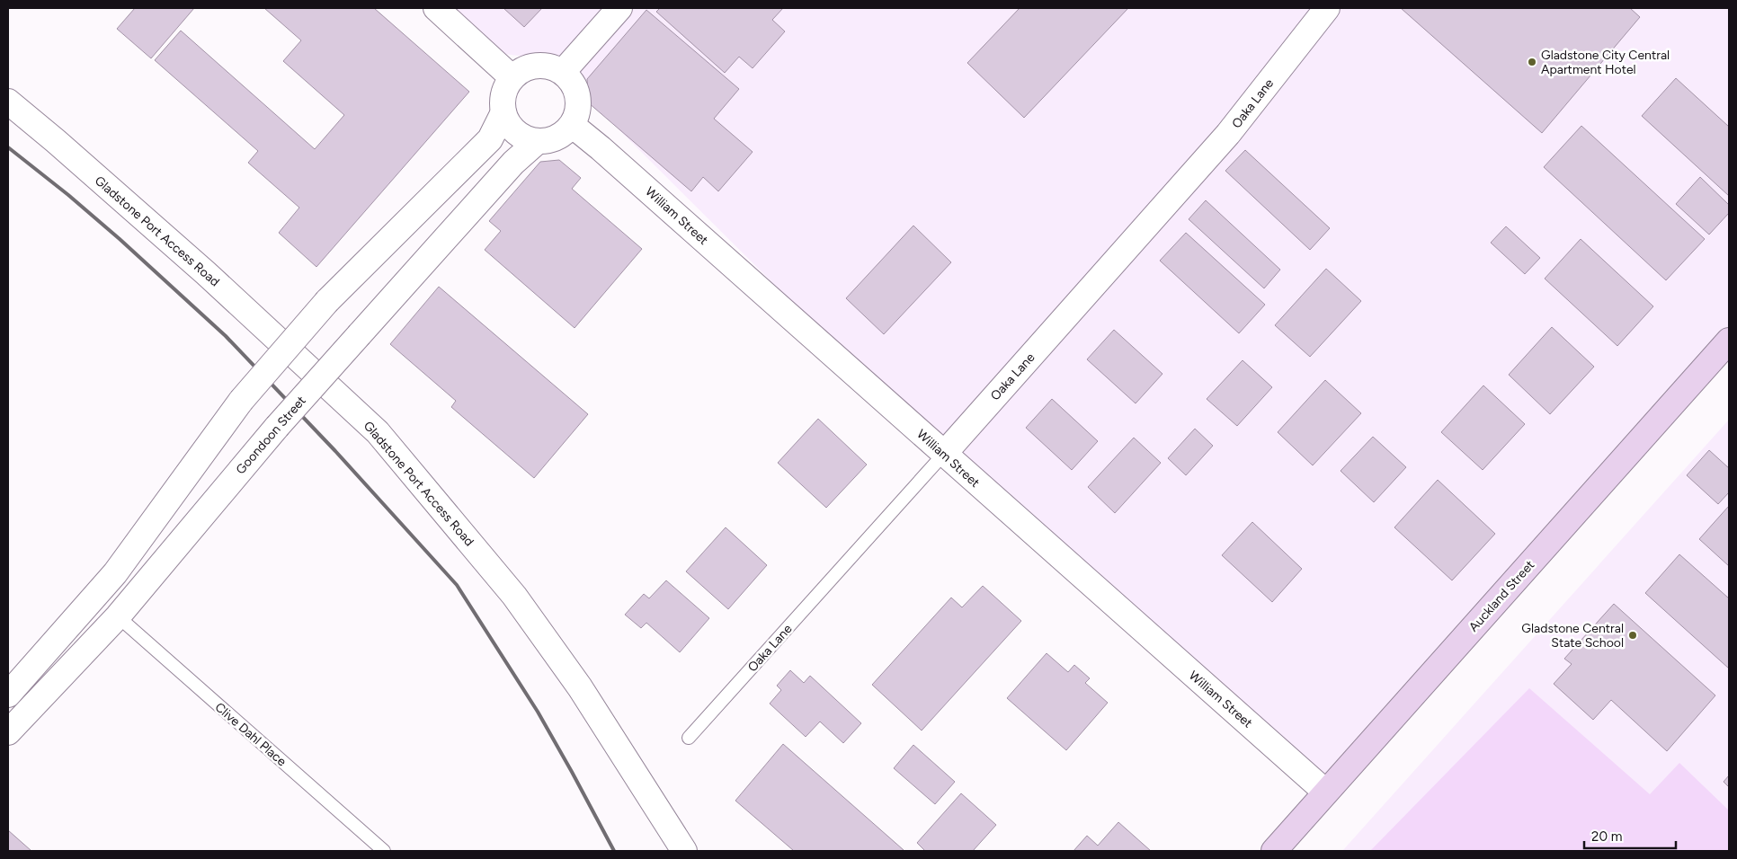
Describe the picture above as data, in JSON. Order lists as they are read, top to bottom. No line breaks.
{"streets":{"main road":["Auckland Street"],"street":["Oaka Lane","William Street","Gladstone Port Access Road","Goondoon Street"],"lane":["Clive Dahl Place"]},"crossings":[["Oaka Lane","William Street"],["William Street","Goondoon Street"],["William Street","Auckland Street"],["Goondoon Street","Clive Dahl Place"]],"places":["Gladstone City Central Apartment Hotel","Gladstone Central State School"],"scale_bar":"20 m"}
